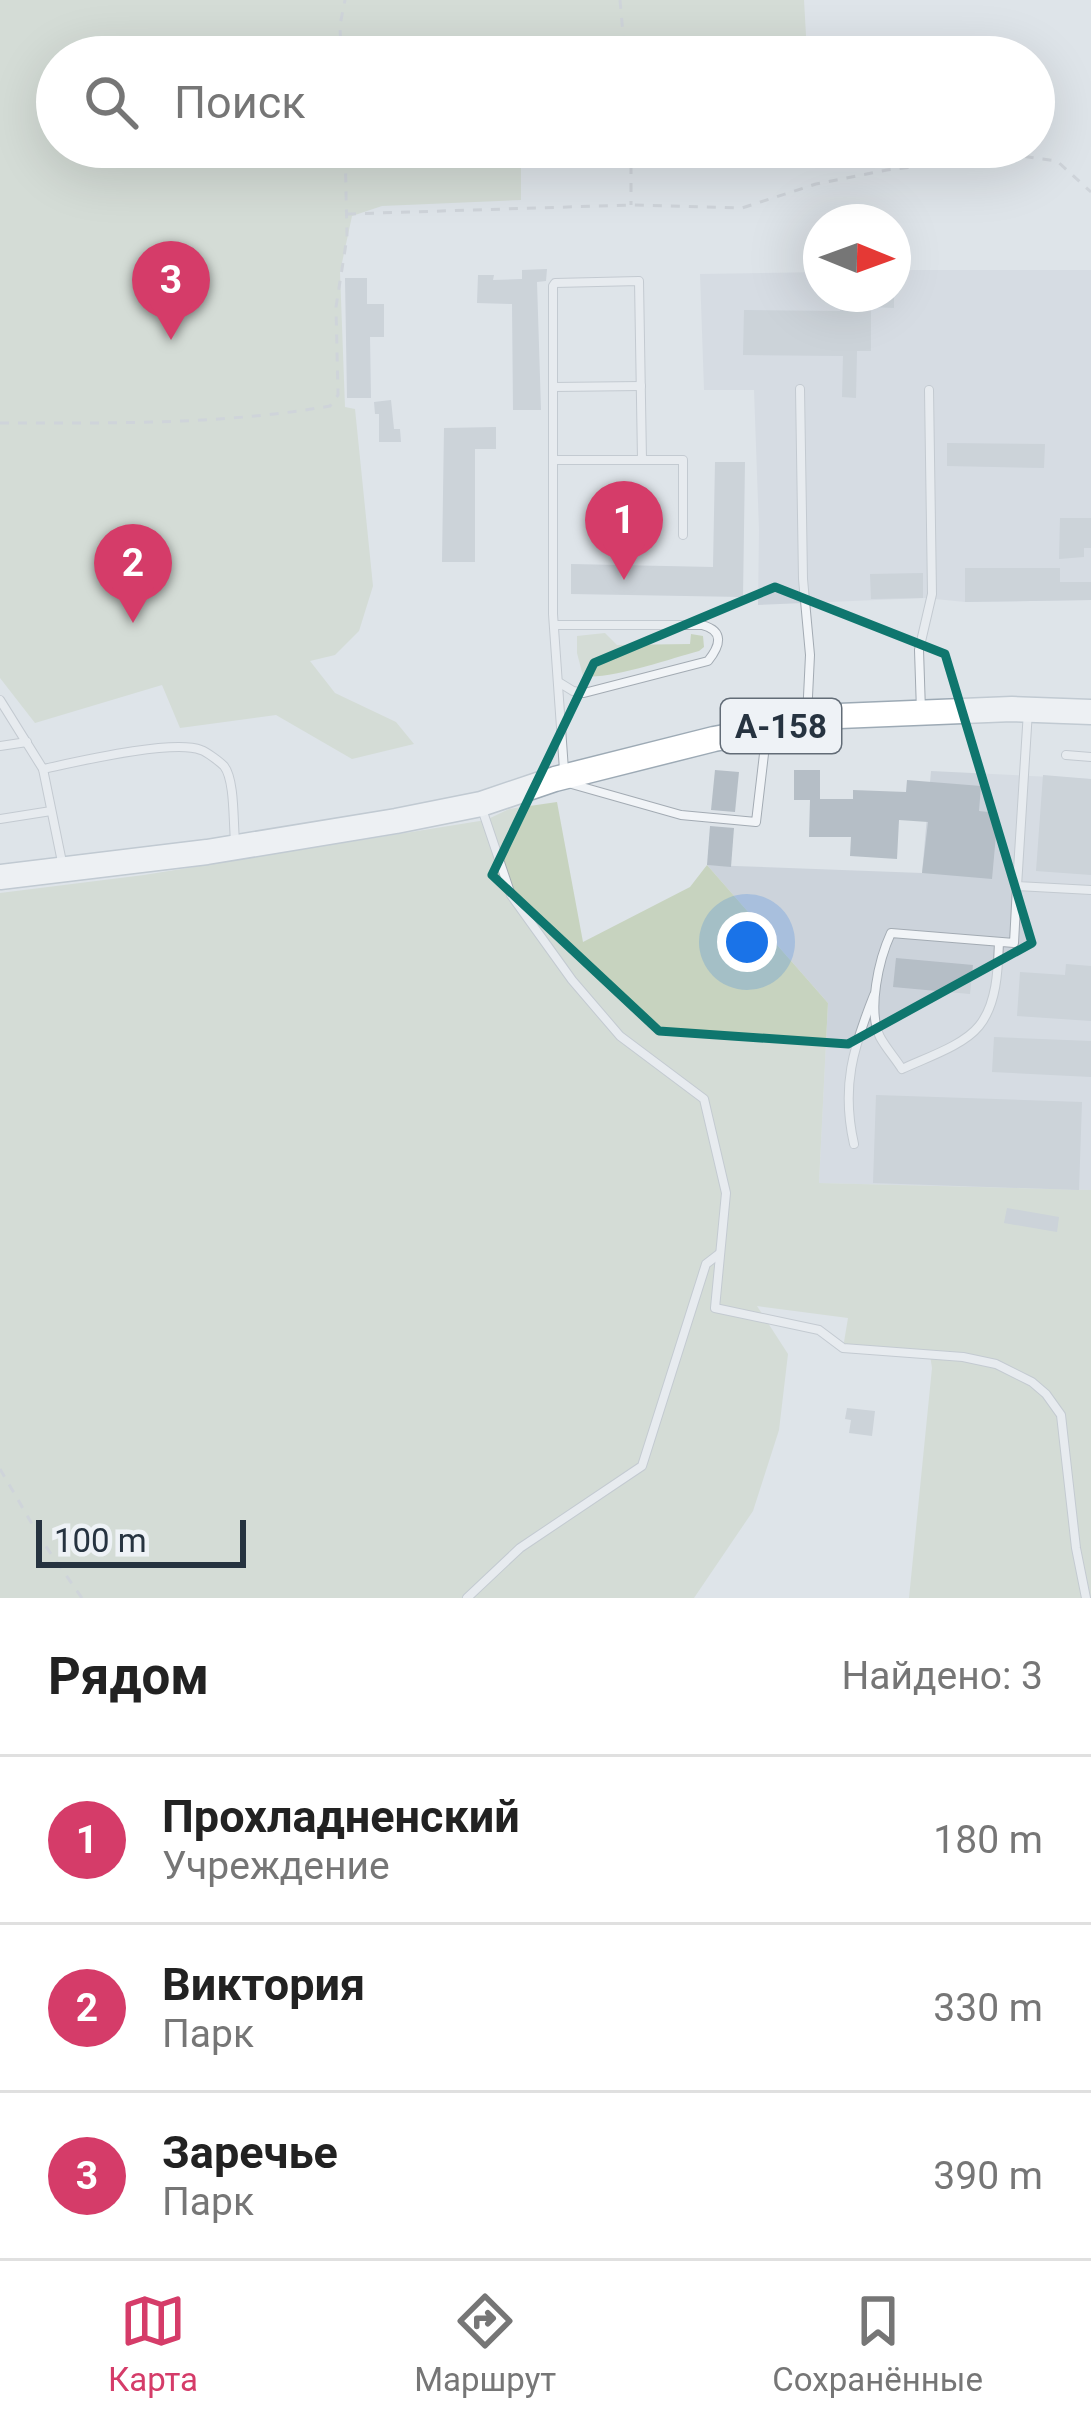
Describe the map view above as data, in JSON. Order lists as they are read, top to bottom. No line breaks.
{"streets":{"main road":["А-158"]},"scale_bar":"100 m","north":"right","page":{"search":"Поиск","pins":["3","1","2"],"scale":"100 m","heading":["Рядом","Найдено: 3"],"list":[{"mark":"1","name":"Прохладненский","note":"Учреждение","value":"180 m"},{"mark":"2","name":"Виктория","note":"Парк","value":"330 m"},{"mark":"3","name":"Заречье","note":"Парк","value":"390 m"}],"nav":["Карта","Маршрут","Сохранённые"]}}
